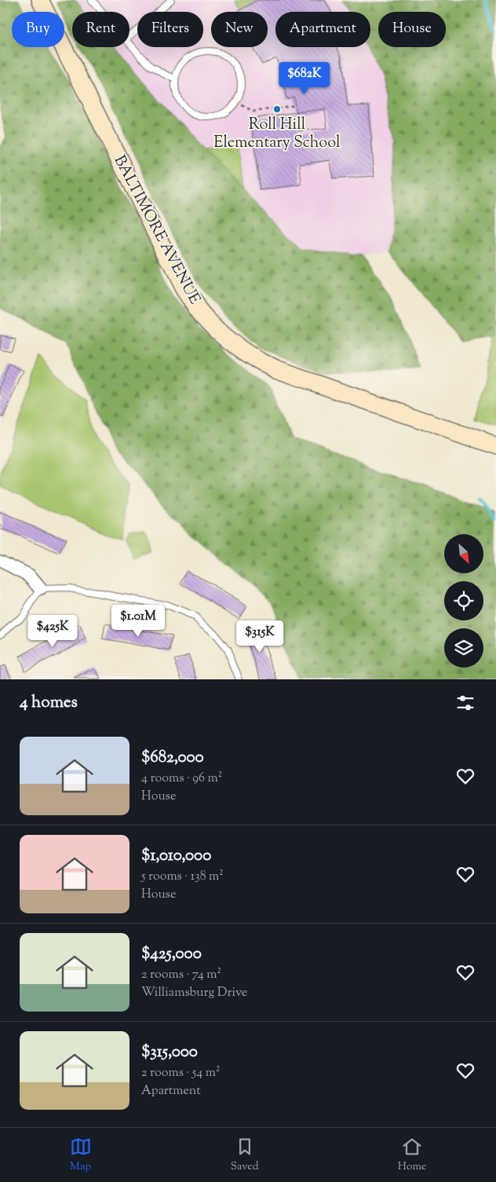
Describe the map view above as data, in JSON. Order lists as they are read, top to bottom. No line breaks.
{"streets":{"street":["BALTIMORE AVENUE"]},"places":["Roll Hill Elementary School"],"north":"bottom right","page":{"chip":["Buy","Rent","Filters","New","Apartment","House"],"price":["$682K","$1.01M","$425K","$315K"],"heading":"4 homes","list":[{"name":"$682,000","note":"4 rooms · 96 m² · House"},{"name":"$1,010,000","note":"5 rooms · 138 m² · House"},{"name":"$425,000","note":"2 rooms · 74 m² · Williamsburg Drive"},{"name":"$315,000","note":"2 rooms · 54 m² · Apartment"}],"tabs":["Map","Saved","Home"]}}
